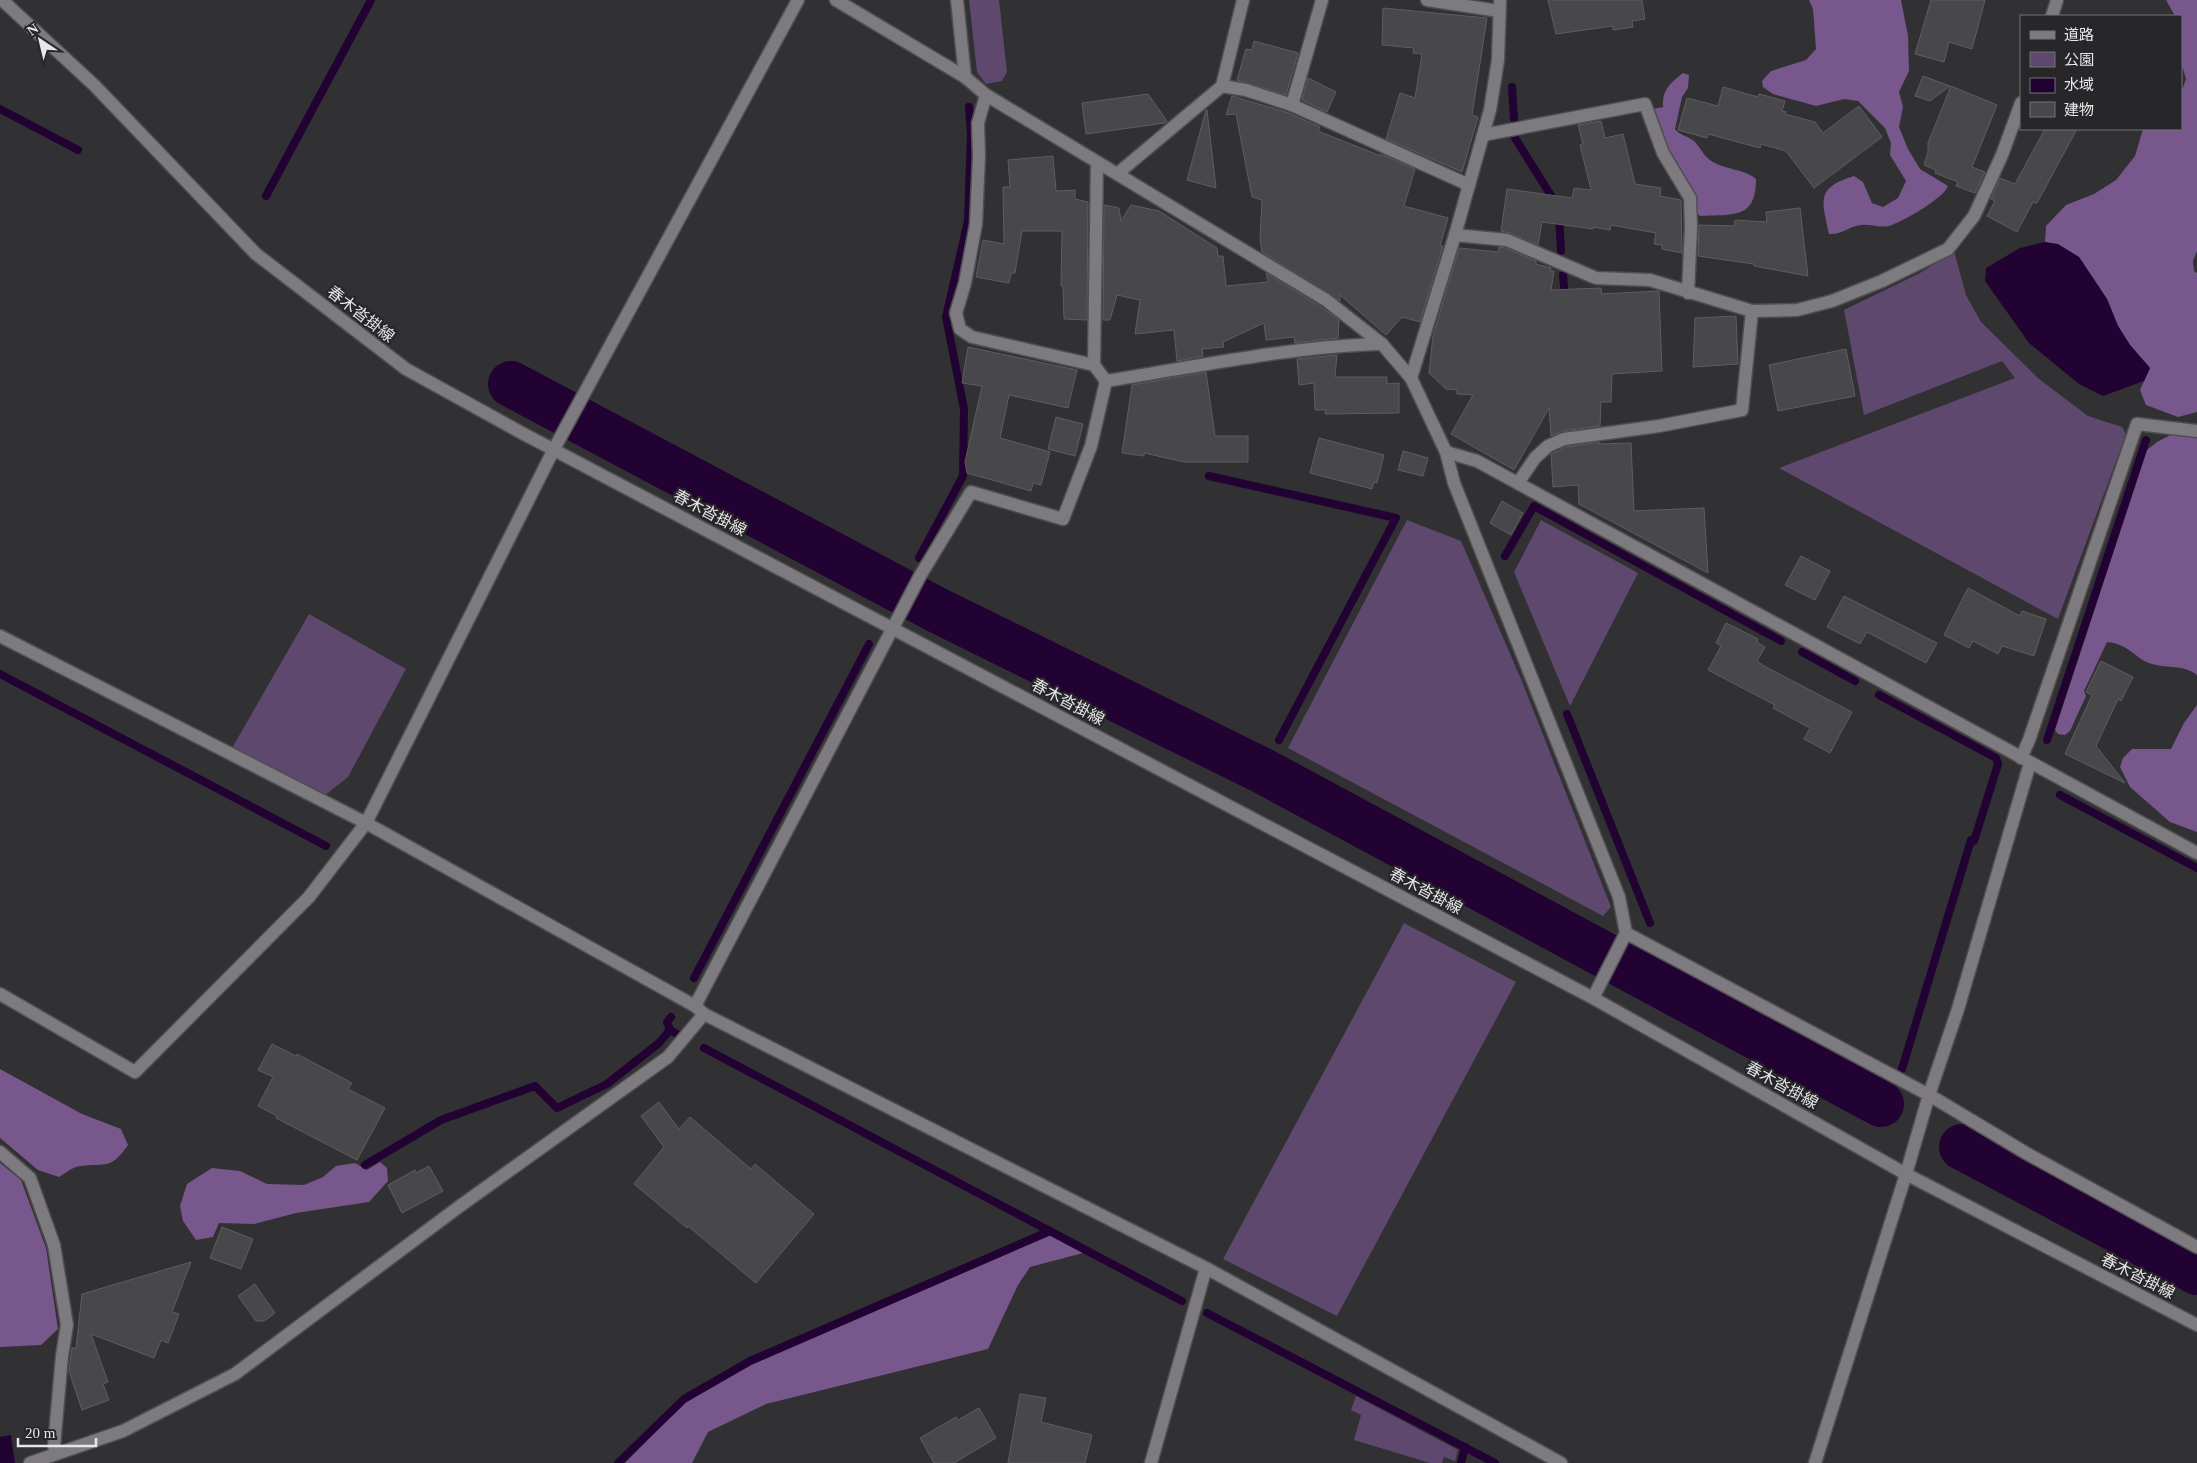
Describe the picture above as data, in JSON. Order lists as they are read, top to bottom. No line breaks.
{"streets":{"street":["春木沓掛線"]},"legend":["道路","公園","水域","建物"],"scale_bar":"20 m","north":"top left"}
